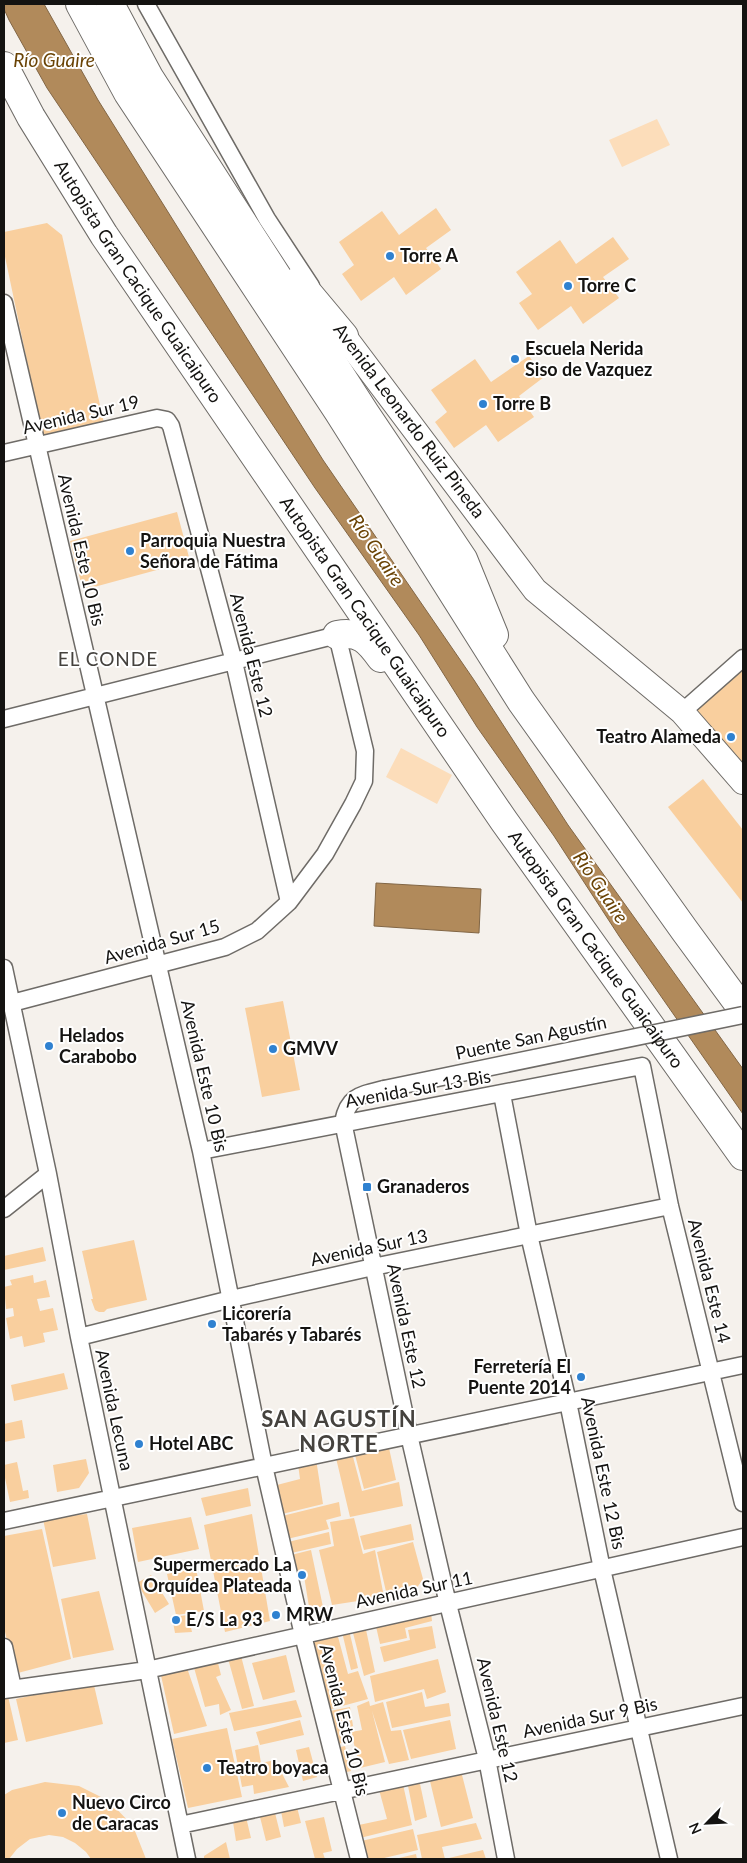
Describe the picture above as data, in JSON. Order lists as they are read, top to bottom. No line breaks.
{"streets":{"highway":["Autopista Gran Cacique Guaicaipuro"],"street":["Avenida Sur 19","Avenida Leonardo Ruiz Pineda","Avenida Este 10 Bis","Avenida Este 12","Avenida Sur 15","Puente San Agustín","Avenida Sur 13 Bis","Avenida Sur 13","Avenida Este 14","Avenida Lecuna","Avenida Este 12 Bis","Avenida Sur 11","Avenida Sur 9 Bis"]},"crossings":[["Avenida Sur 19","Avenida Este 10 Bis"],["Avenida Sur 19","Avenida Este 12"],["Avenida Este 10 Bis","Avenida Sur 15"],["Avenida Este 10 Bis","Avenida Sur 13 Bis"],["Avenida Este 10 Bis","Avenida Sur 13"],["Avenida Este 10 Bis","Avenida Sur 11"],["Avenida Este 10 Bis","Avenida Sur 9 Bis"],["Avenida Este 12","Avenida Sur 15"],["Avenida Este 12","Puente San Agustín"],["Avenida Este 12","Avenida Sur 13 Bis"],["Avenida Este 12","Avenida Sur 13"],["Avenida Este 12","Avenida Sur 11"],["Avenida Este 12","Avenida Sur 9 Bis"],["Avenida Sur 15","Avenida Lecuna"],["Puente San Agustín","Avenida Sur 13 Bis"],["Avenida Sur 13 Bis","Avenida Este 14"],["Avenida Sur 13 Bis","Avenida Este 12 Bis"],["Avenida Sur 13","Avenida Este 14"],["Avenida Sur 13","Avenida Lecuna"],["Avenida Sur 13","Avenida Este 12 Bis"],["Avenida Lecuna","Avenida Sur 11"],["Avenida Lecuna","Avenida Sur 9 Bis"],["Avenida Este 12 Bis","Avenida Sur 11"],["Avenida Este 12 Bis","Avenida Sur 9 Bis"]],"districts":["EL CONDE","SAN AGUSTÍN NORTE"],"water":["Río Guaire"],"places":{"other":["Torre A","Torre C","Escuela Nerida Siso de Vazquez","Torre B","Parroquia Nuestra Señora de Fátima","Teatro Alameda","Helados Carabobo","GMVV","Licorería Tabarés y Tabarés","Ferretería El Puente 2014","Hotel ABC","Supermercado La Orquídea Plateada","MRW","E/S La 93","Teatro boyaca","Nuevo Circo de Caracas"],"transit":["Granaderos"]},"north":"bottom left"}
